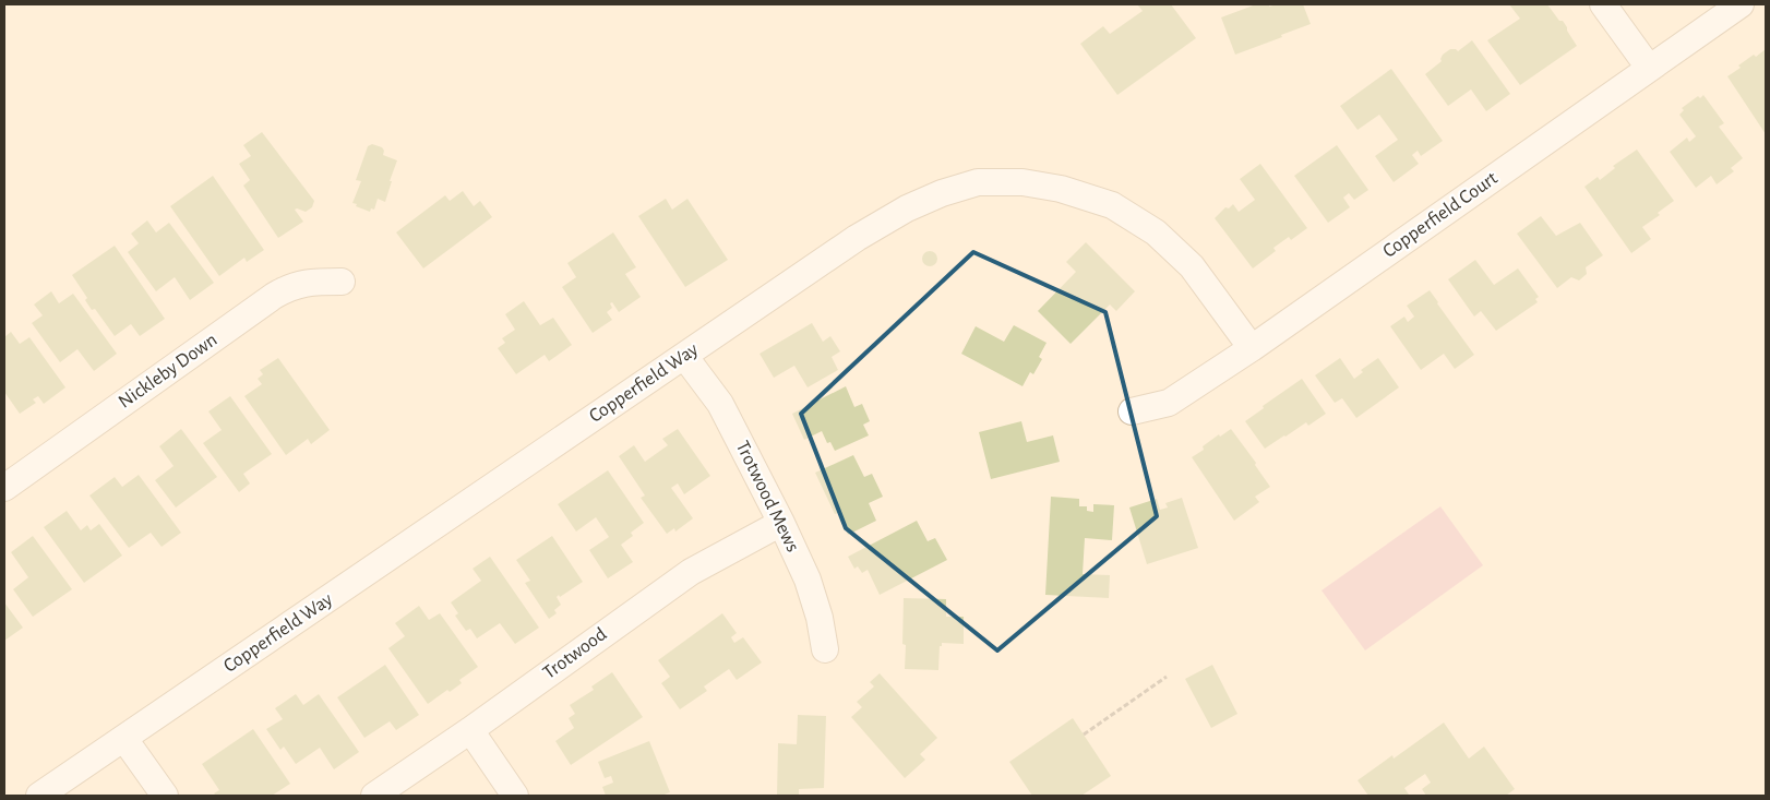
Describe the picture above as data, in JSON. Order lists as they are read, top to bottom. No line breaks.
{"streets":{"street":["Copperfield Court","Nickleby Down","Copperfield Way","Trotwood Mews","Trotwood"]},"crossings":[["Copperfield Court","Copperfield Way"],["Copperfield Way","Trotwood Mews"],["Trotwood Mews","Trotwood"]]}
